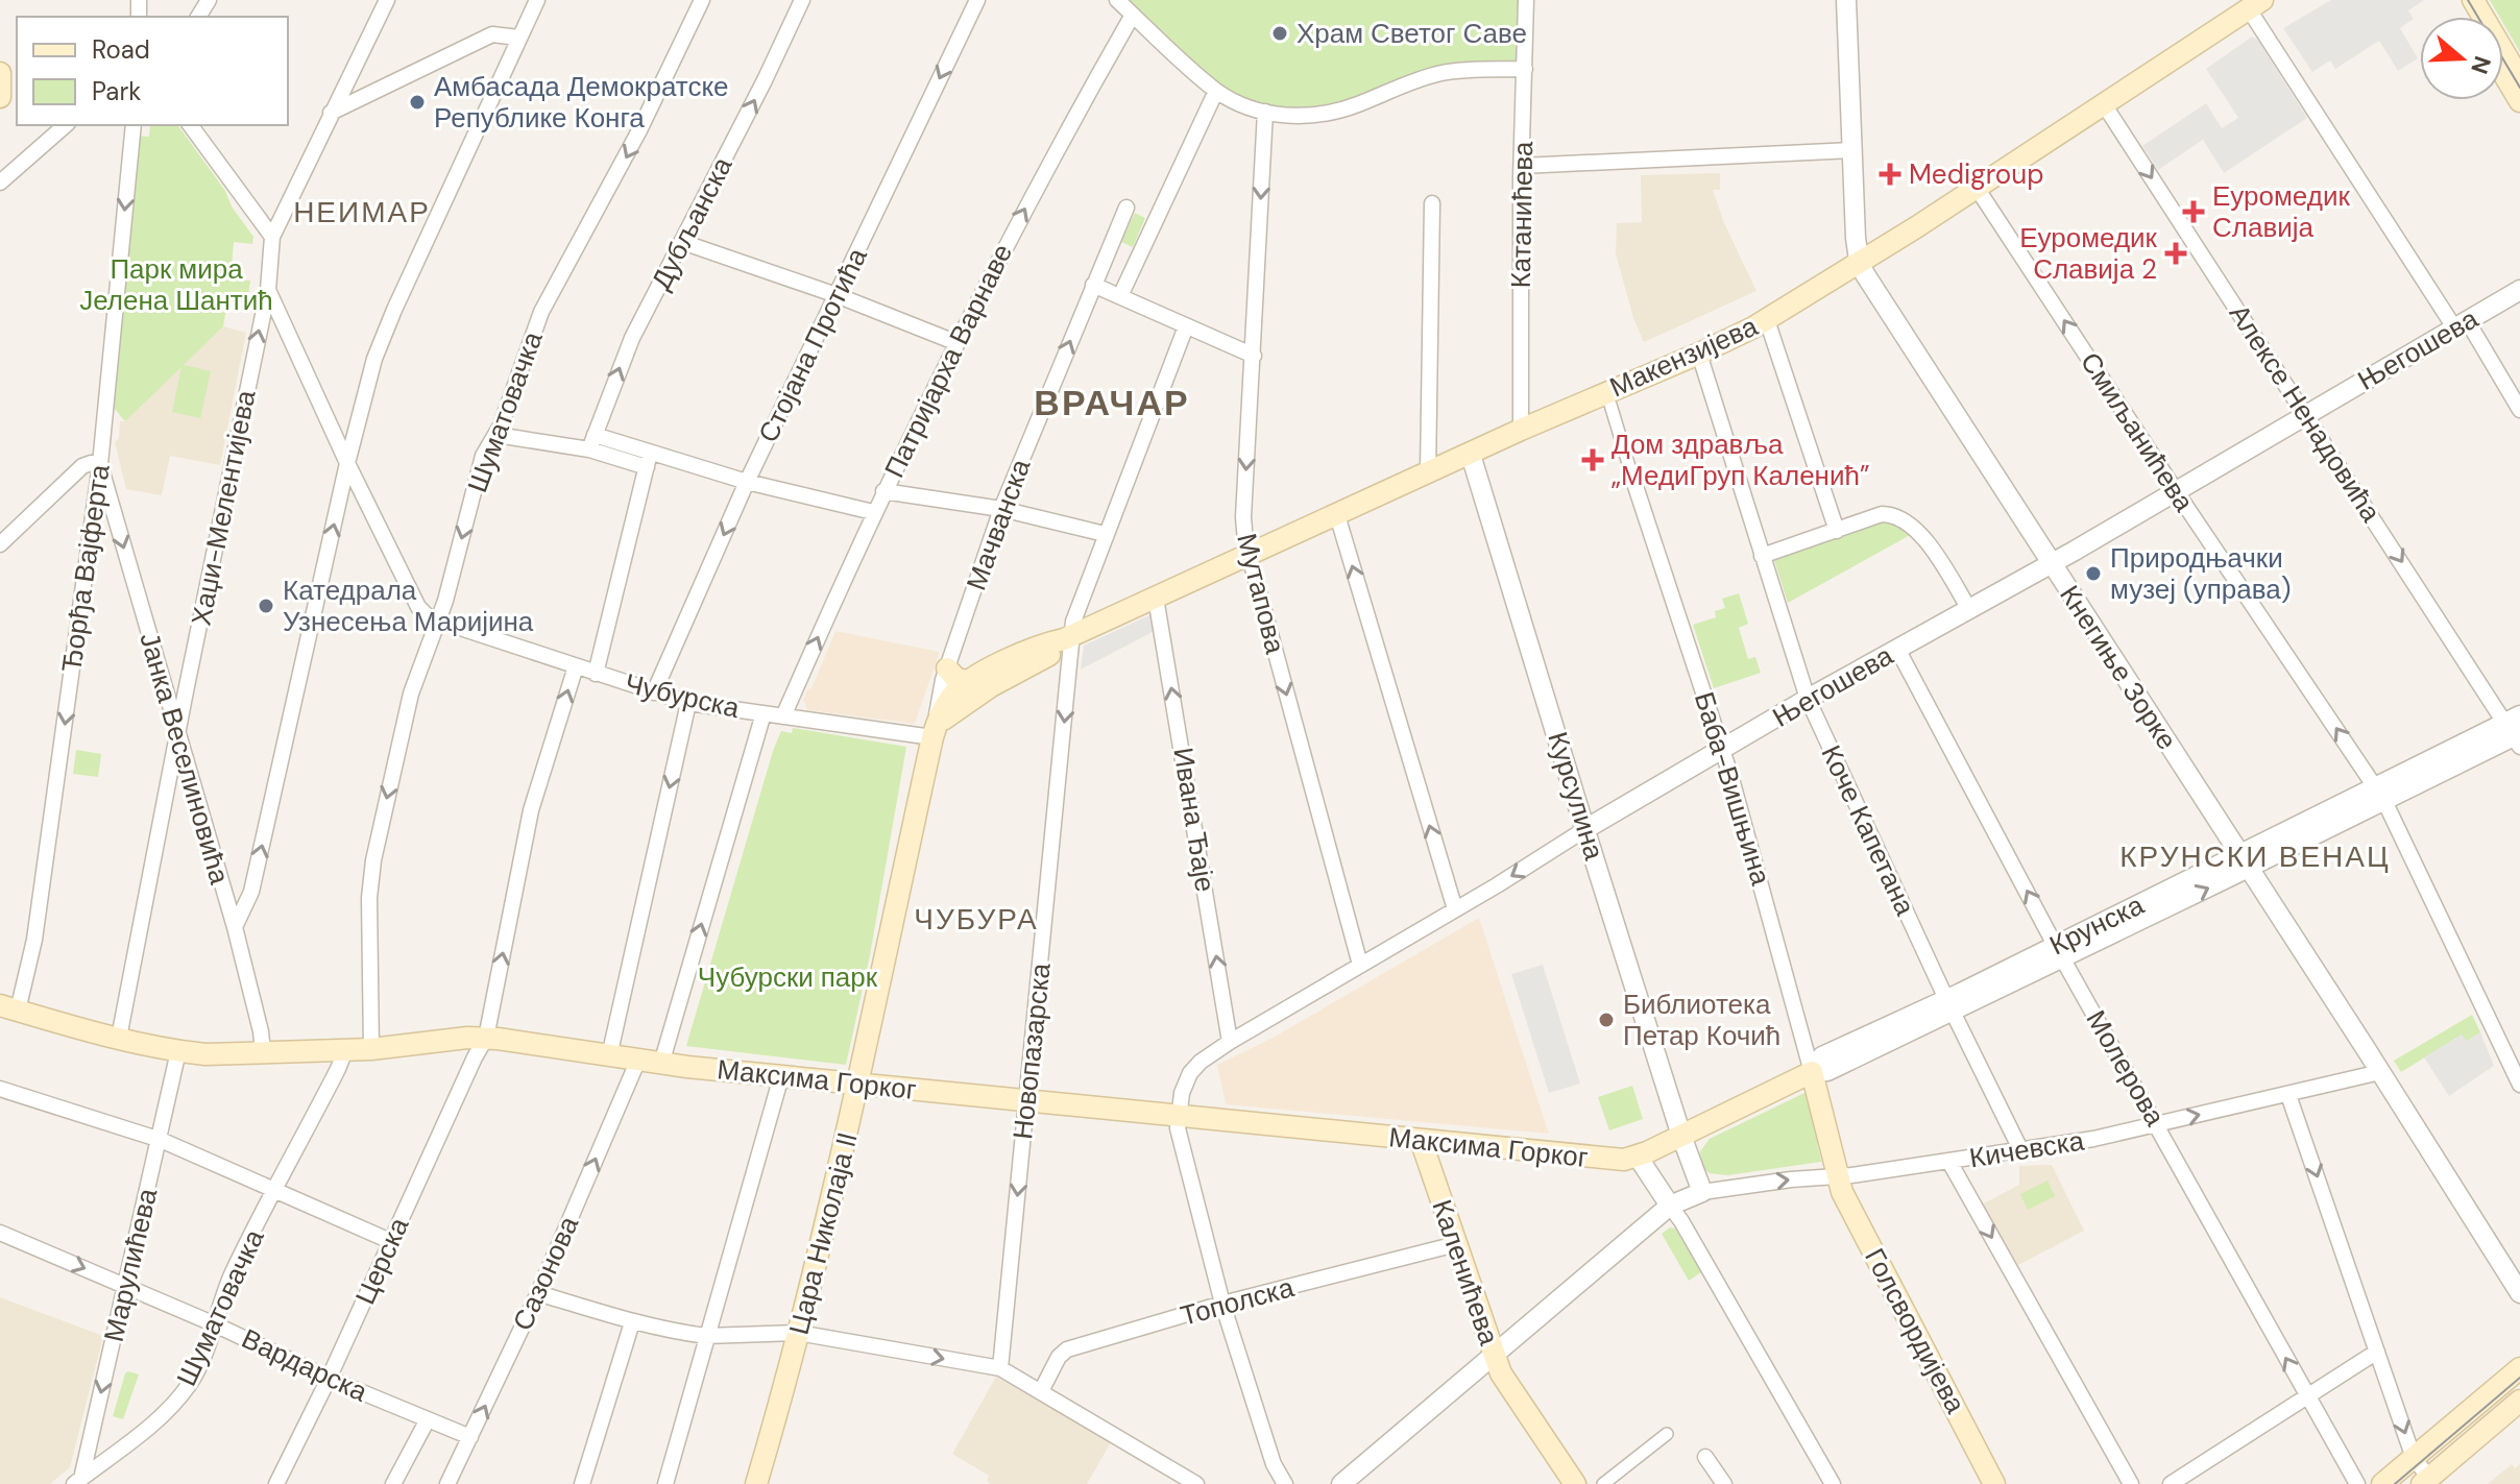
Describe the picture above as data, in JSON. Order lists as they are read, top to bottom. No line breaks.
{"streets":{"main road":["Макензијева","Баба-Вишњина","Крунска","Максима Горког","Цара Николаја II","Каленићева","Голсвордијева"],"street":["Катанићева","Дубљанска","Стојана Протића","Његошева","Патријарха Варнаве","Шуматовачка","Алексе Ненадовића","Смиљанићева","Хаџи-Мелентијева","Мачванска","Ђорђа Вајферта","Мутапова","Кнегиње Зорке","Чубурска","Јанка Веселиновића","Курсулина","Ивана Ђаје","Коче Капетана","Новопазарска","Молерова","Кичевска","Церска","Марулићева","Сазонова","Тополска","Вардарска"]},"crossings":[["Катанићева","Макензијева"],["Стојана Протића","Чубурска"],["Његошева","Алексе Ненадовића"],["Његошева","Смиљанићева"],["Његошева","Мутапова"],["Његошева","Кнегиње Зорке"],["Његошева","Баба-Вишњина"],["Његошева","Курсулина"],["Његошева","Ивана Ђаје"],["Његошева","Коче Капетана"],["Његошева","Молерова"],["Његошева","Максима Горког"],["Макензијева","Алексе Ненадовића"],["Макензијева","Смиљанићева"],["Макензијева","Мачванска"],["Макензијева","Мутапова"],["Макензијева","Кнегиње Зорке"],["Макензијева","Чубурска"],["Макензијева","Курсулина"],["Макензијева","Ивана Ђаје"],["Макензијева","Коче Капетана"],["Макензијева","Новопазарска"],["Макензијева","Цара Николаја II"],["Патријарха Варнаве","Чубурска"],["Шуматовачка","Чубурска"],["Шуматовачка","Максима Горког"],["Шуматовачка","Марулићева"],["Шуматовачка","Вардарска"],["Алексе Ненадовића","Крунска"],["Смиљанићева","Крунска"],["Хаџи-Мелентијева","Јанка Веселиновића"],["Хаџи-Мелентијева","Максима Горког"],["Мачванска","Чубурска"],["Мачванска","Цара Николаја II"],["Ђорђа Вајферта","Јанка Веселиновића"],["Ђорђа Вајферта","Максима Горког"],["Кнегиње Зорке","Крунска"],["Кнегиње Зорке","Кичевска"],["Чубурска","Цара Николаја II"],["Чубурска","Церска"],["Јанка Веселиновића","Максима Горког"],["Баба-Вишњина","Крунска"],["Баба-Вишњина","Кичевска"],["Баба-Вишњина","Голсвордијева"],["Курсулина","Крунска"],["Курсулина","Кичевска"],["Коче Капетана","Крунска"],["Коче Капетана","Кичевска"],["Крунска","Молерова"],["Крунска","Максима Горког"],["Новопазарска","Максима Горког"],["Молерова","Кичевска"],["Максима Горког","Цара Николаја II"],["Максима Горког","Церска"],["Максима Горког","Марулићева"],["Максима Горког","Каленићева"],["Максима Горког","Сазонова"],["Кичевска","Каленићева"],["Кичевска","Голсвордијева"],["Церска","Вардарска"],["Марулићева","Вардарска"],["Каленићева","Тополска"],["Сазонова","Вардарска"]],"one_way":["Дубљанска","Алексе Ненадовића","Смиљанићева","Мачванска","Ђорђа Вајферта","Јанка Веселиновића","Ивана Ђаје","Новопазарска","Марулићева"],"districts":["НЕИМАР","ВРАЧАР","КРУНСКИ ВЕНАЦ","ЧУБУРА"],"parks":["Парк мира Јелена Шантић","Чубурски парк"],"places":{"other":["Храм Светог Саве","Амбасада Демократске Републике Конга","Природњачки музеј (управа)","Катедрала Узнесења Маријина","Библиотека Петар Кочић"],"health":["Medigroup","Еуромедик Славија","Еуромедик Славија 2","Дом здравља „МедиГруп Каленић”"]},"legend":["Road","Park"],"north":"right"}
